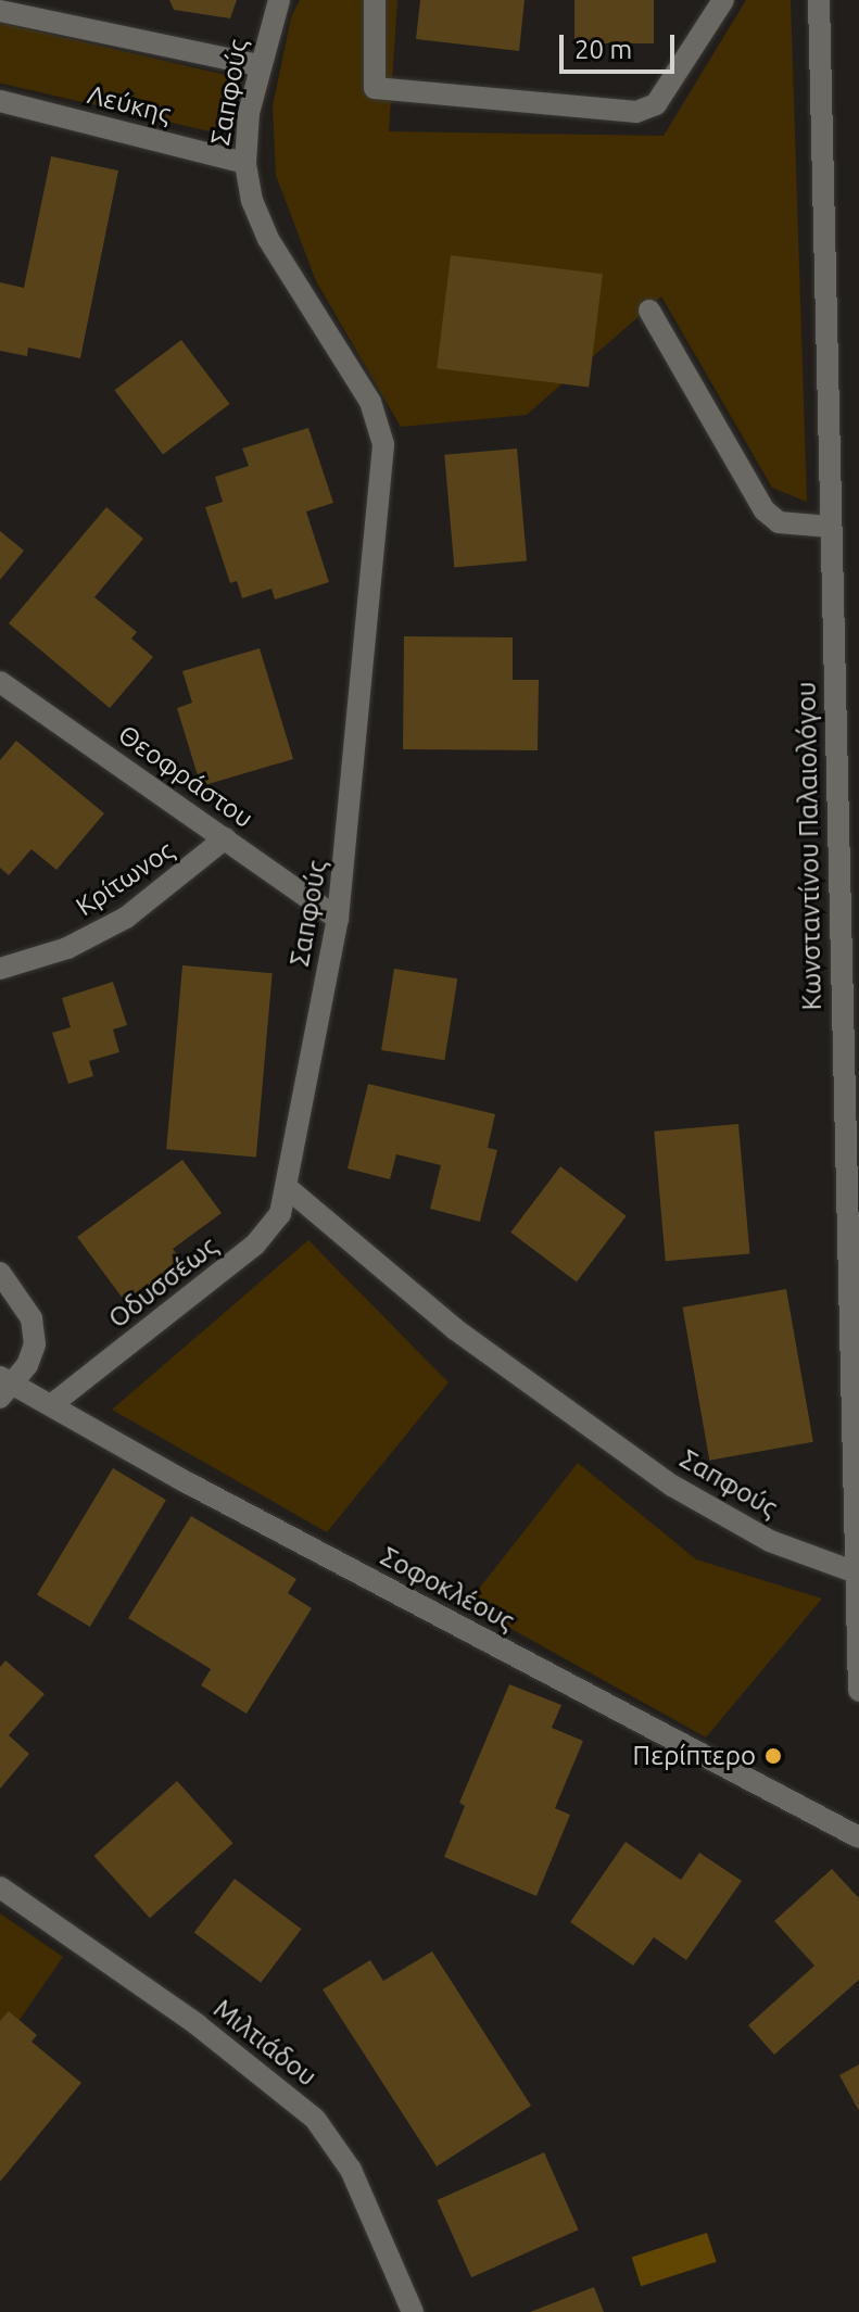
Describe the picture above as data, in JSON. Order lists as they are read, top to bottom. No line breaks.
{"streets":{"street":["Σαπφούς","Λεύκης","Θεοφράστου","Κωνσταντίνου Παλαιολόγου","Κρίτωνος","Οδυσσέως","Σοφοκλέους","Μιλτιάδου"]},"crossings":[["Σαπφούς","Λεύκης"],["Σαπφούς","Θεοφράστου"],["Σαπφούς","Κωνσταντίνου Παλαιολόγου"],["Σαπφούς","Οδυσσέως"],["Θεοφράστου","Κρίτωνος"],["Οδυσσέως","Σοφοκλέους"]],"places":["Περίπτερο"],"scale_bar":"20 m"}
